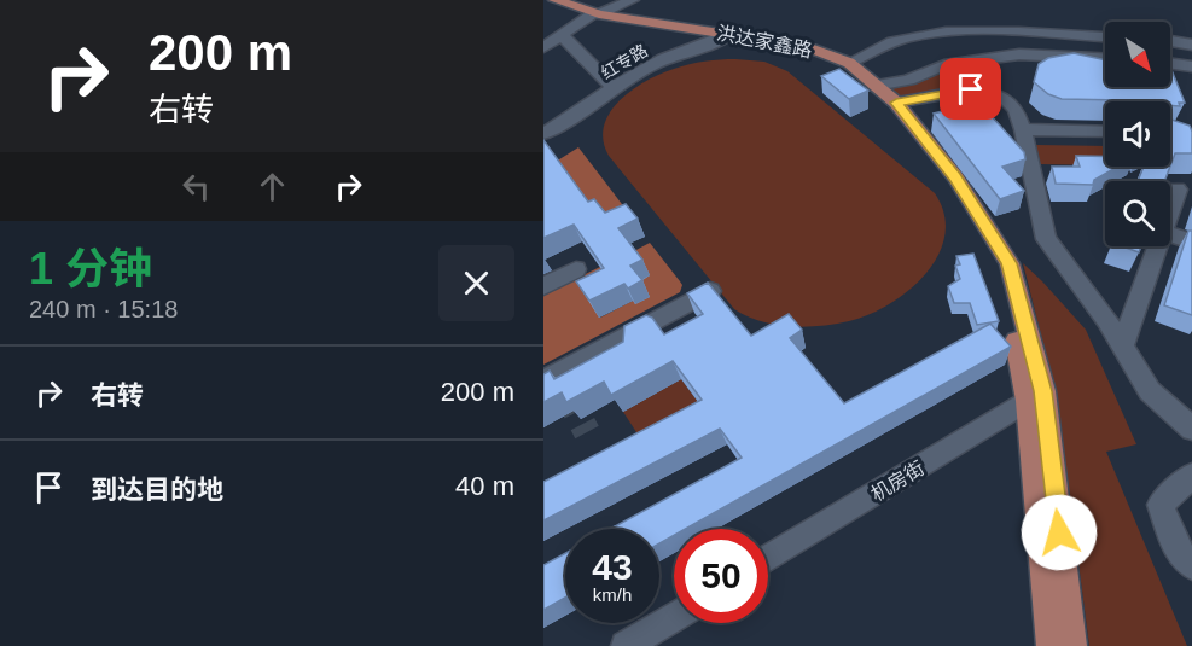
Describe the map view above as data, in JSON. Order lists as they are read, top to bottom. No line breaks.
{"streets":{"main road":["洪达家鑫路"],"street":["红专路","机房街"]},"crossings":[["洪达家鑫路","红专路"],["洪达家鑫路","机房街"]],"north":"bottom right","page":{"turn":["200 m","右转"],"heading":["1 分钟","240 m · 15:18"],"list":[{"name":"右转","value":"200 m"},{"name":"到达目的地","value":"40 m"}],"speed":"43 km/h","limit":"50"}}
